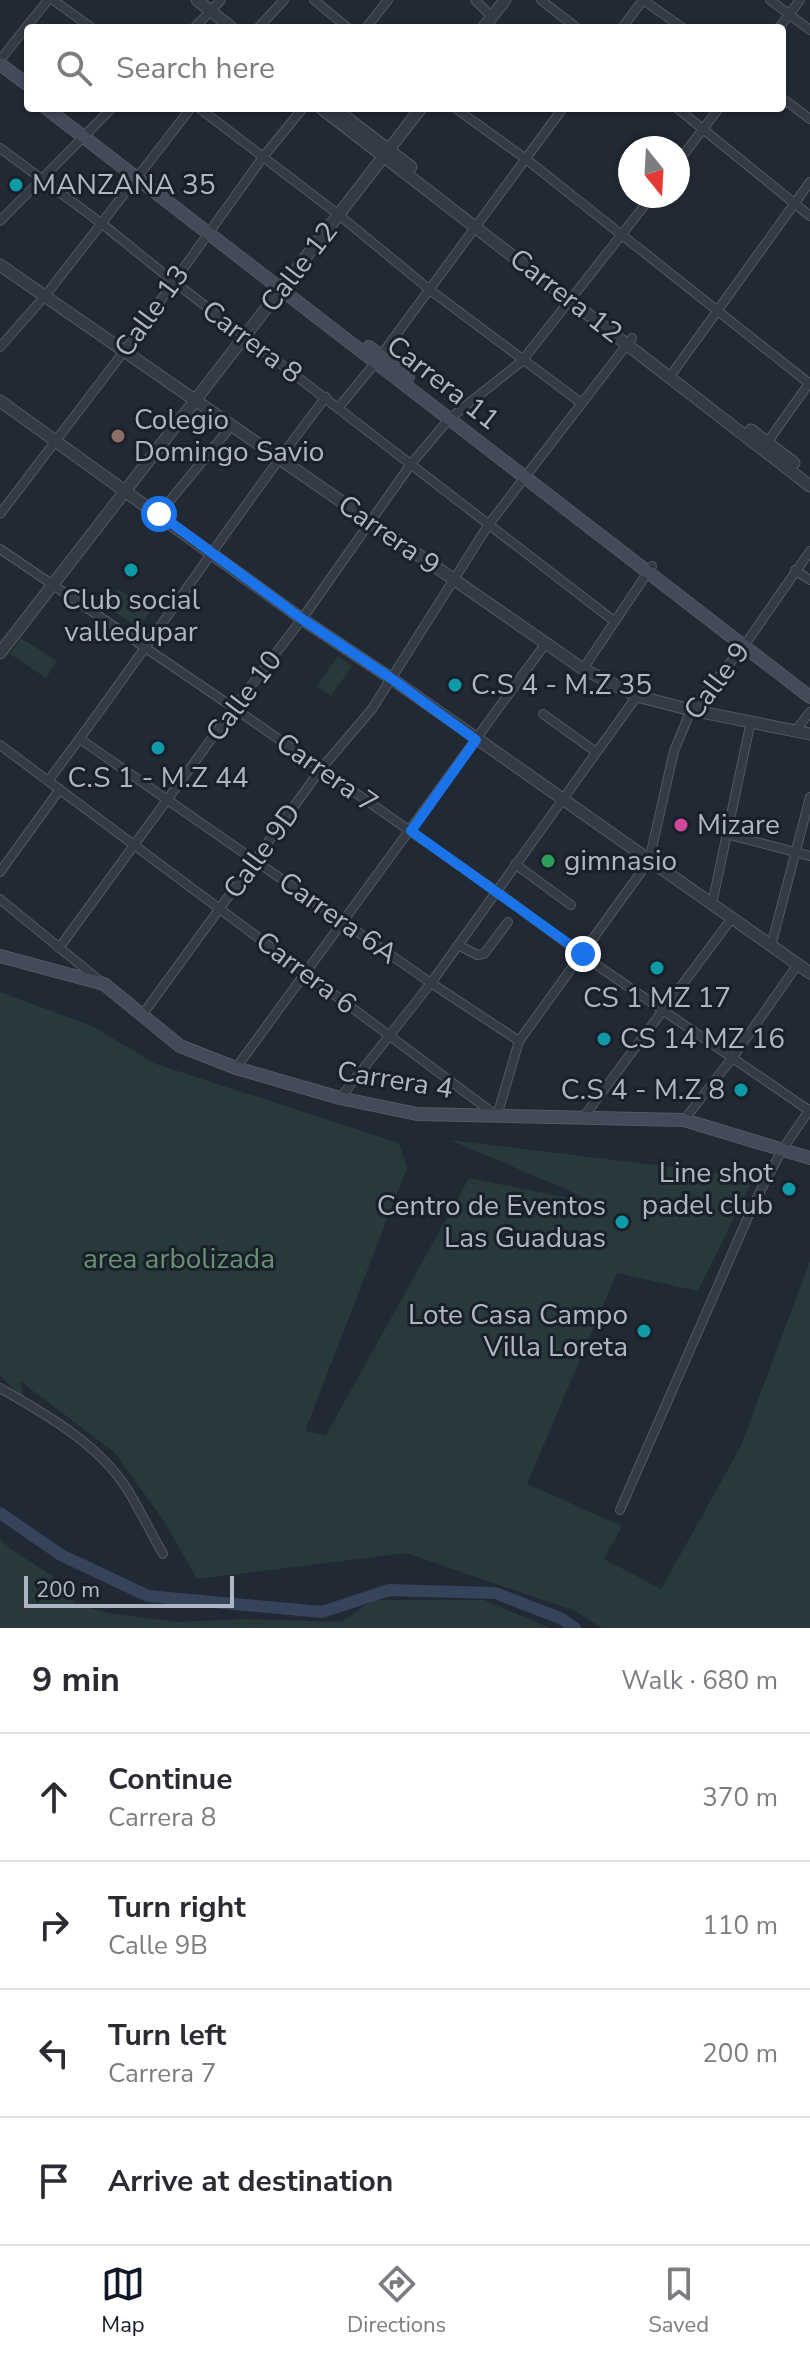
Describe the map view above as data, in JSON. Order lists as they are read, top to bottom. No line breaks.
{"streets":{"main road":["Carrera 11","Carrera 4"],"street":["Calle 12","Carrera 12","Calle 13","Carrera 8","Carrera 9","Calle 9","Calle 10","Carrera 7","Calle 9D","Carrera 6A","Carrera 6"]},"crossings":[["Calle 12","Carrera 12"],["Calle 12","Carrera 8"],["Calle 12","Carrera 11"],["Calle 12","Carrera 9"],["Calle 12","Carrera 7"],["Carrera 12","Calle 10"],["Carrera 12","Calle 9D"],["Calle 13","Carrera 8"],["Calle 13","Carrera 11"],["Calle 13","Carrera 9"],["Carrera 8","Calle 10"],["Carrera 8","Calle 9D"],["Carrera 11","Calle 9"],["Carrera 11","Calle 10"],["Carrera 11","Calle 9D"],["Carrera 9","Calle 9"],["Carrera 9","Calle 10"],["Carrera 9","Calle 9D"],["Calle 9","Carrera 7"],["Calle 9","Carrera 6A"],["Calle 9","Carrera 6"],["Calle 9","Carrera 4"],["Calle 10","Carrera 7"],["Calle 10","Carrera 6A"],["Calle 10","Carrera 6"],["Carrera 7","Calle 9D"],["Calle 9D","Carrera 6A"],["Calle 9D","Carrera 6"],["Calle 9D","Carrera 4"],["Carrera 6","Carrera 4"]],"parks":["area arbolizada"],"places":["MANZANA 35","Colegio Domingo Savio","Club social valledupar","C.S 4 - M.Z 35","C.S 1 - M.Z 44","Mizare","gimnasio","CS 1 MZ 17","CS 14 MZ 16","C.S 4 - M.Z 8","Line shot padel club","Centro de Eventos Las Guaduas","Lote Casa Campo Villa Loreta"],"scale_bar":"200 m","north":"bottom","page":{"search":"Search here","scale":"200 m","heading":["9 min","Walk · 680 m"],"list":[["Continue","Carrera 8","370 m"],["Turn right","Calle 9B","110 m"],["Turn left","Carrera 7","200 m"],"Arrive at destination"],"nav":["Map","Directions","Saved"]}}
